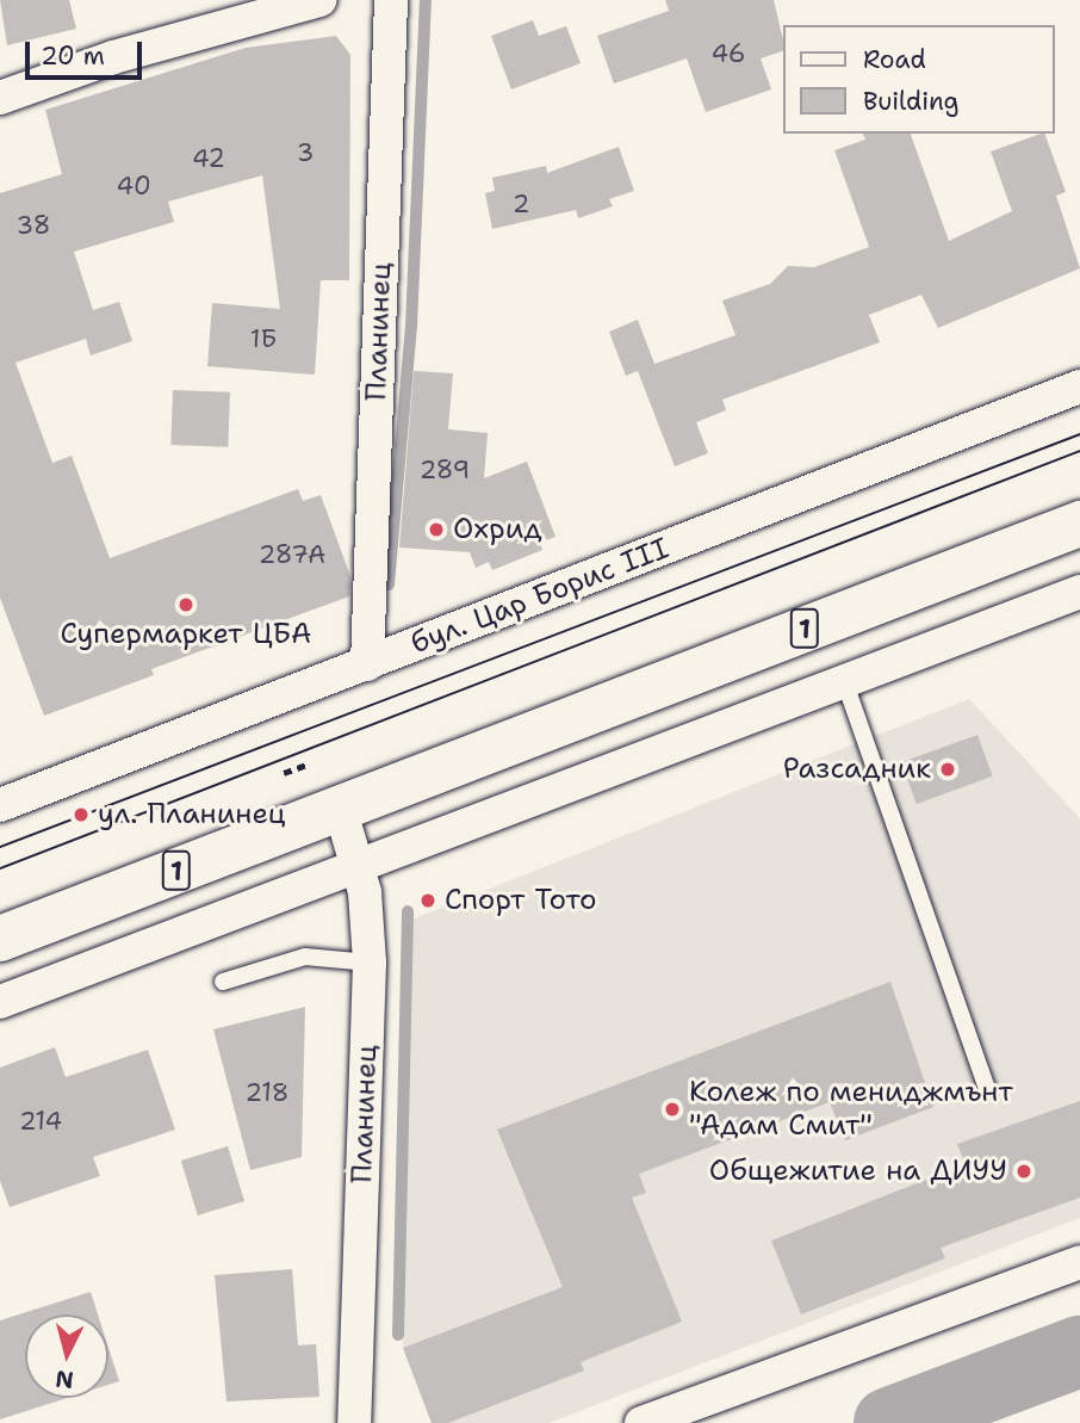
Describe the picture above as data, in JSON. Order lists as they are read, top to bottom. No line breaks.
{"streets":{"main road":["1"],"street":["Планинец","бул. Цар Борис III"]},"crossings":[["Планинец","бул. Цар Борис III"],["Планинец","1"]],"places":["Охрид","Супермаркет ЦБА","Разсадник","ул. Планинец","Спорт Тото","Колеж по мениджмънт \"Адам Смит\"","Общежитие на ДИУУ"],"house_numbers":["46","3","42","40","2","38","1Б","289","287A","218","214"],"legend":["Road","Building"],"scale_bar":"20 m","north":"bottom"}
